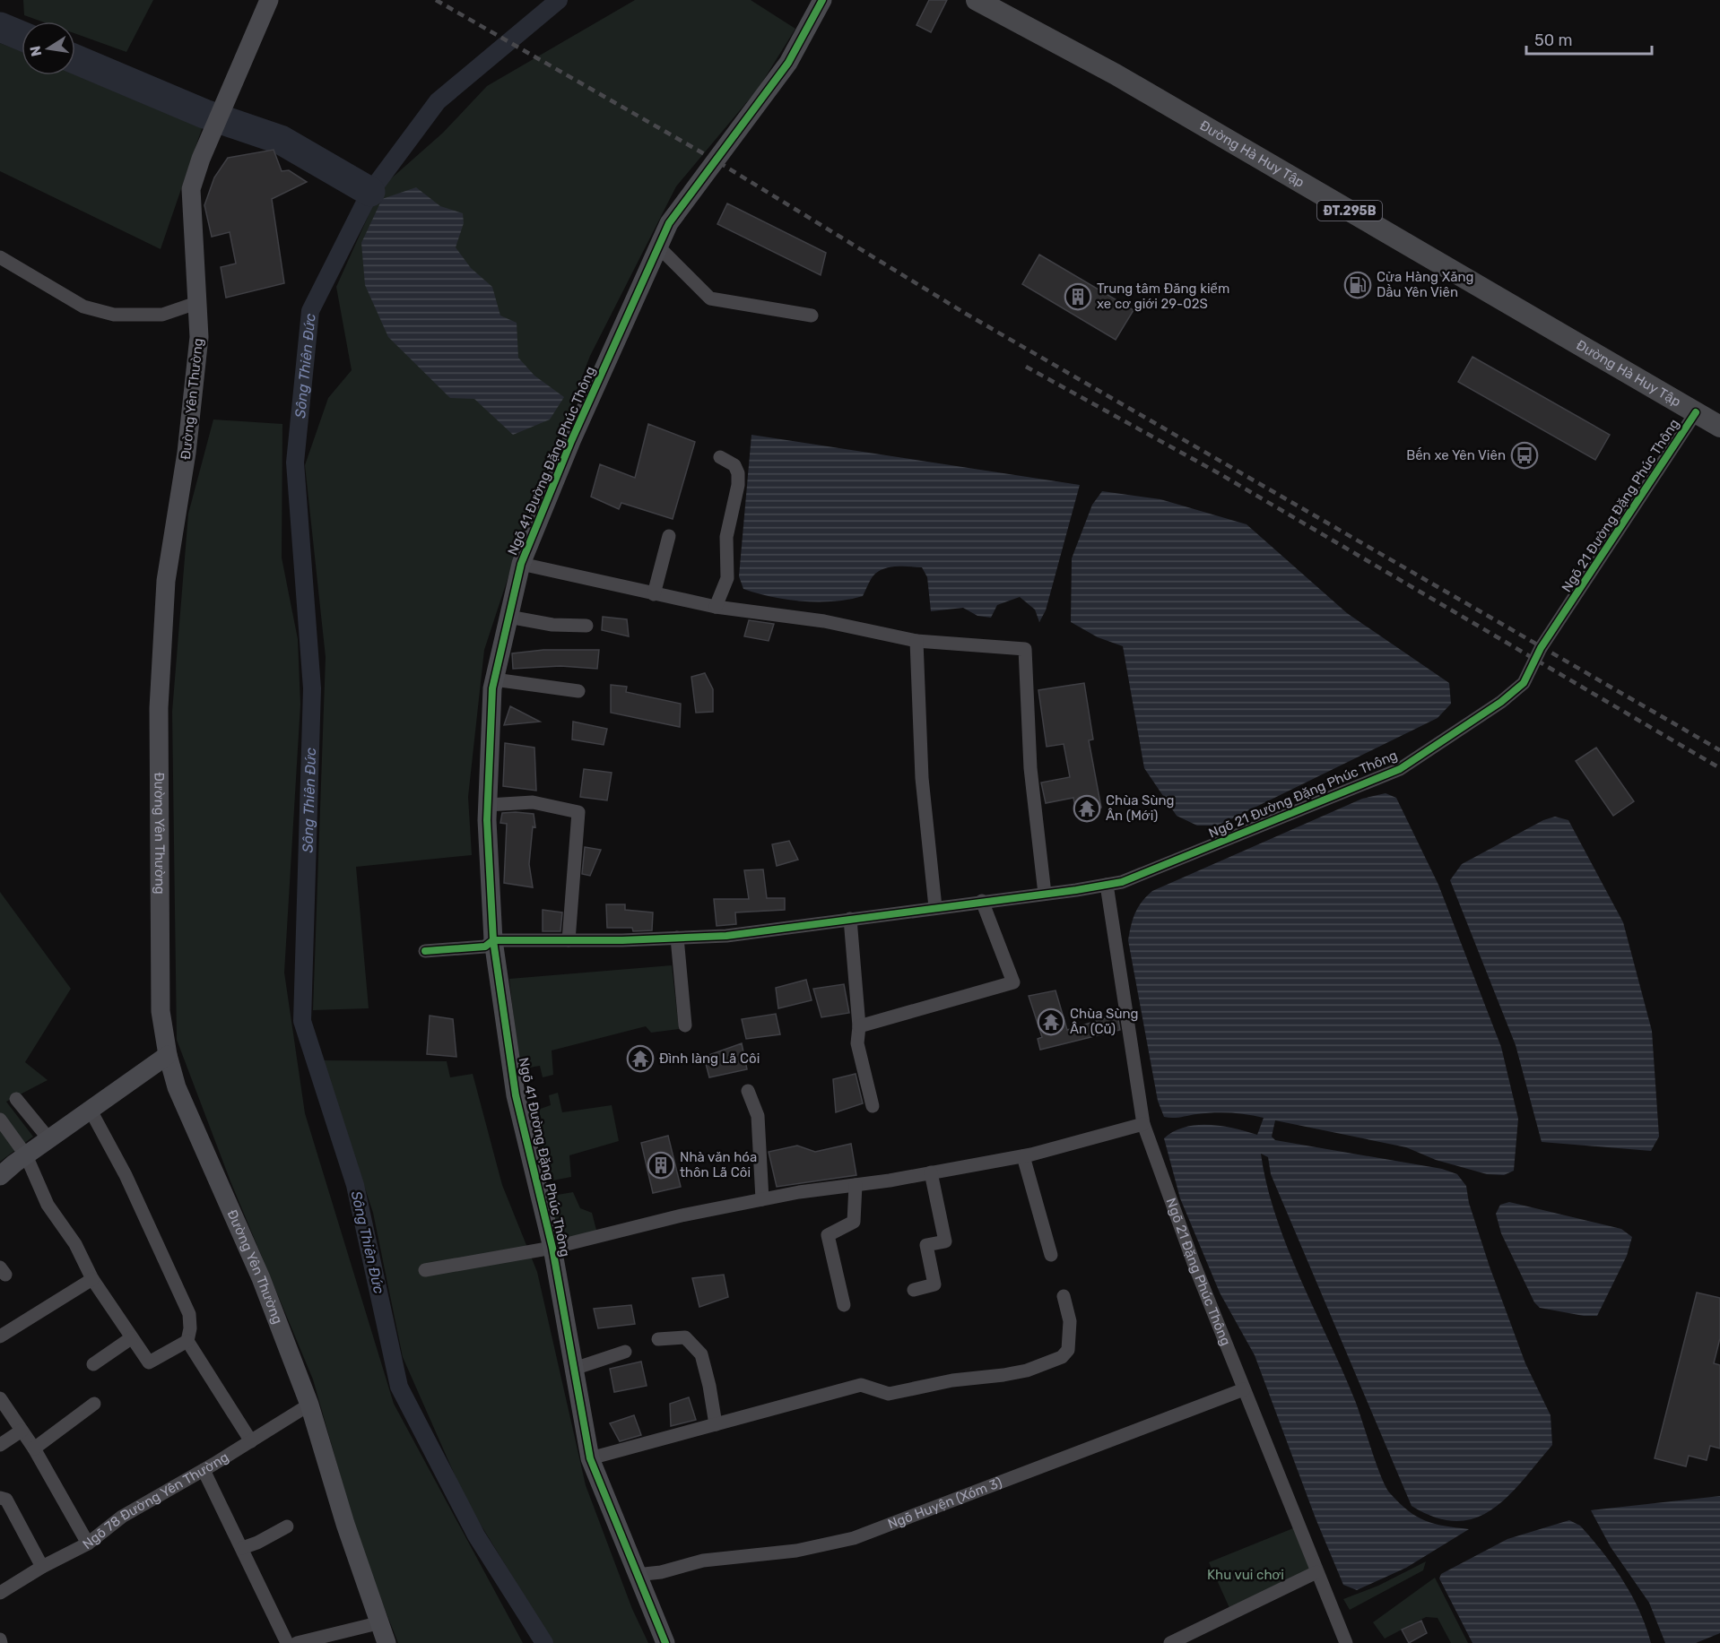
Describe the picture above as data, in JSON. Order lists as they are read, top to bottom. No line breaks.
{"streets":{"main road":["Đường Hà Huy Tập","ĐT.295B","Đường Yên Thường","Ngõ 41 Đường Đặng Phúc Thông"],"street":["Ngõ 21 Đường Đặng Phúc Thông","Ngõ 21 Đặng Phúc Thông","Ngõ 78 Đường Yên Thường","Ngõ Huyện (Xóm 3)"]},"crossings":[["Đường Hà Huy Tập","Ngõ 21 Đường Đặng Phúc Thông"],["Đường Yên Thường","Ngõ 78 Đường Yên Thường"],["Ngõ 41 Đường Đặng Phúc Thông","Ngõ 21 Đường Đặng Phúc Thông"],["Ngõ 41 Đường Đặng Phúc Thông","Ngõ Huyện (Xóm 3)"],["Ngõ 21 Đường Đặng Phúc Thông","Ngõ 21 Đặng Phúc Thông"],["Ngõ 21 Đặng Phúc Thông","Ngõ Huyện (Xóm 3)"]],"water":["Sông Thiên Đức"],"parks":["Khu vui chơi"],"places":{"fuel station":["Cửa Hàng Xăng Dầu Yên Viên"],"building":["Trung tâm Đăng kiểm xe cơ giới 29-02S","Nhà văn hóa thôn Lã Côi"],"bus stop":["Bến xe Yên Viên"],"temple":["Chùa Sùng Ân (Mới)","Chùa Sùng Ân (Cũ)","Đình làng Lã Côi"]},"scale_bar":"50 m","north":"left"}
